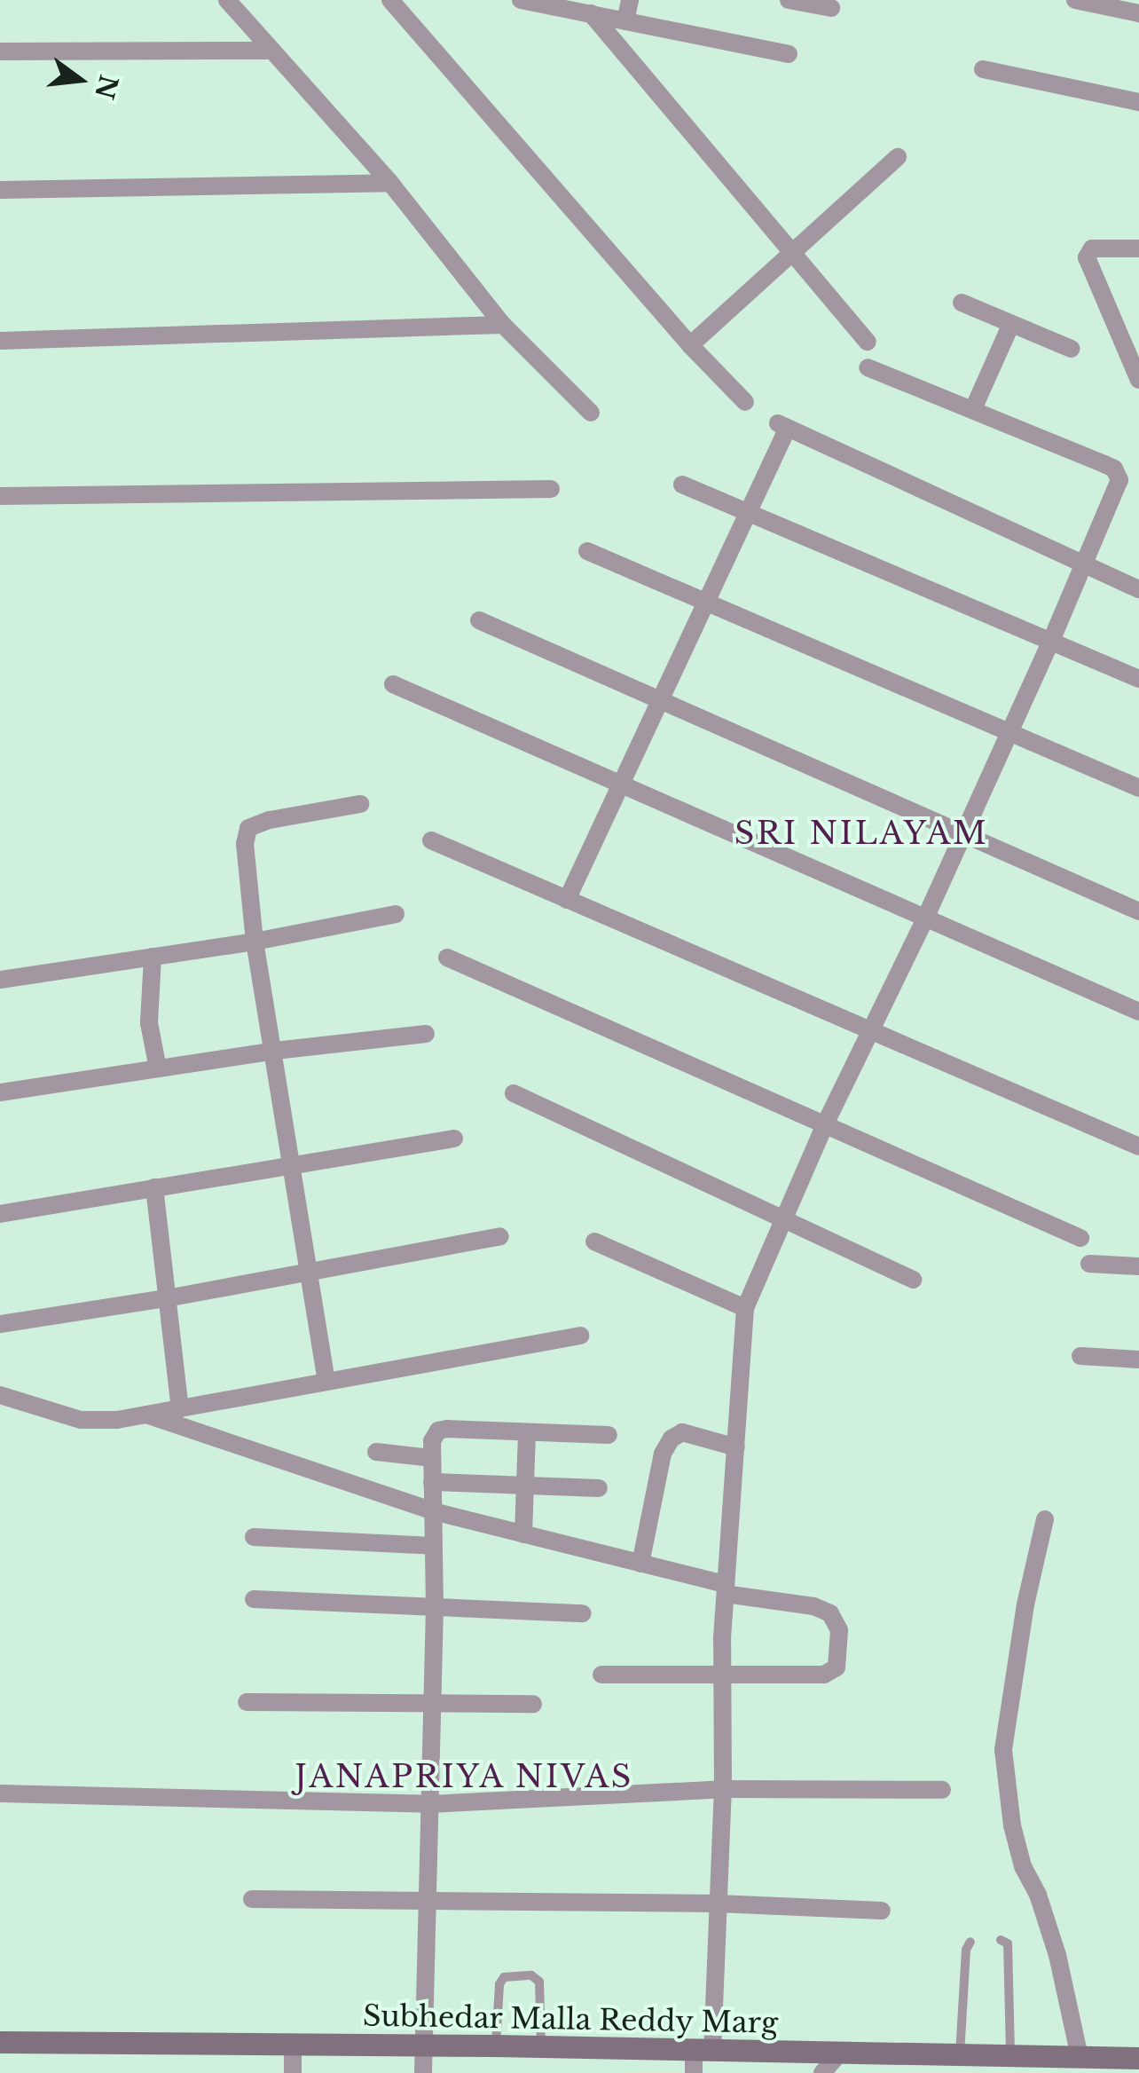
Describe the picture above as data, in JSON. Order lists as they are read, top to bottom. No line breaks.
{"streets":{"main road":["Subhedar Malla Reddy Marg"]},"districts":["SRI NILAYAM","JANAPRIYA NIVAS"],"north":"right"}
